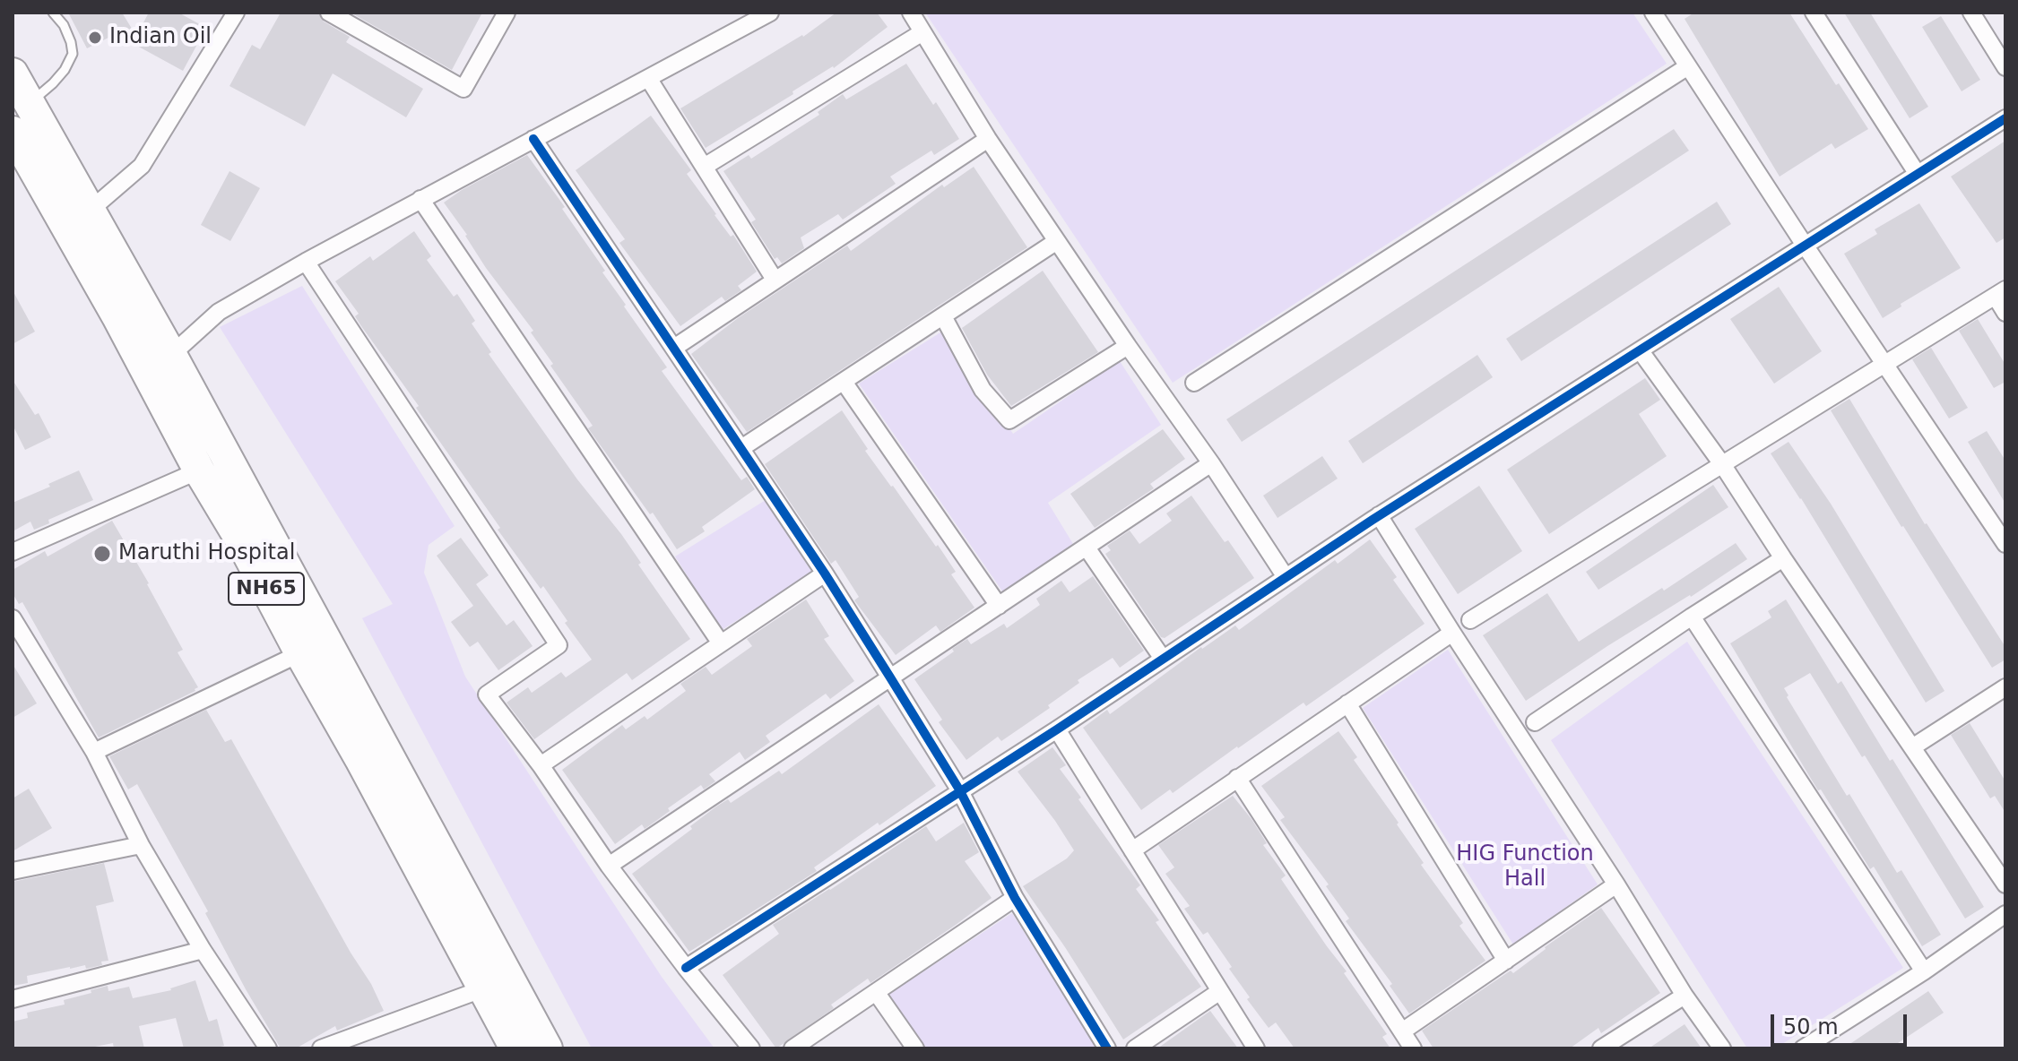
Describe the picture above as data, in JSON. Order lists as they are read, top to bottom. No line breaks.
{"streets":{"highway":["NH65"]},"parks":["HIG Function Hall"],"places":["Indian Oil","Maruthi Hospital"],"scale_bar":"50 m"}
